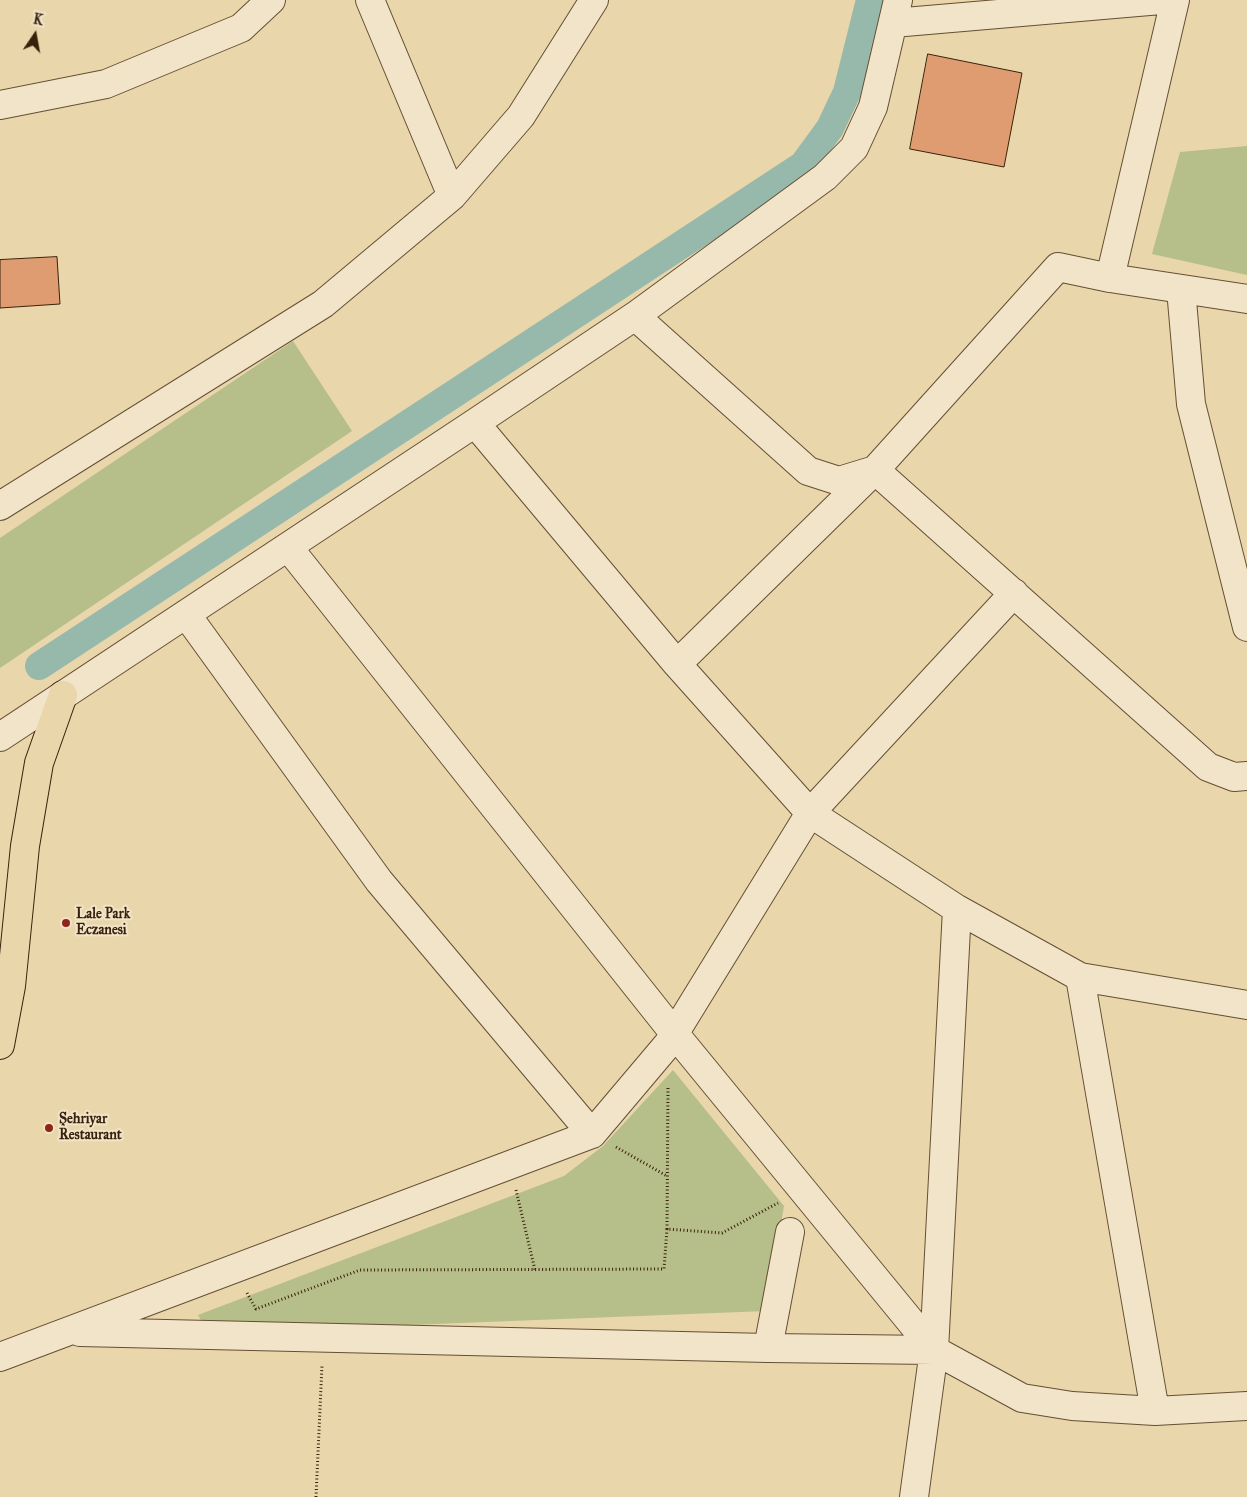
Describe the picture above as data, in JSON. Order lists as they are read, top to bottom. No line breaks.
{"places":["Lale Park Eczanesi","Şehriyar Restaurant"],"north":"top"}
